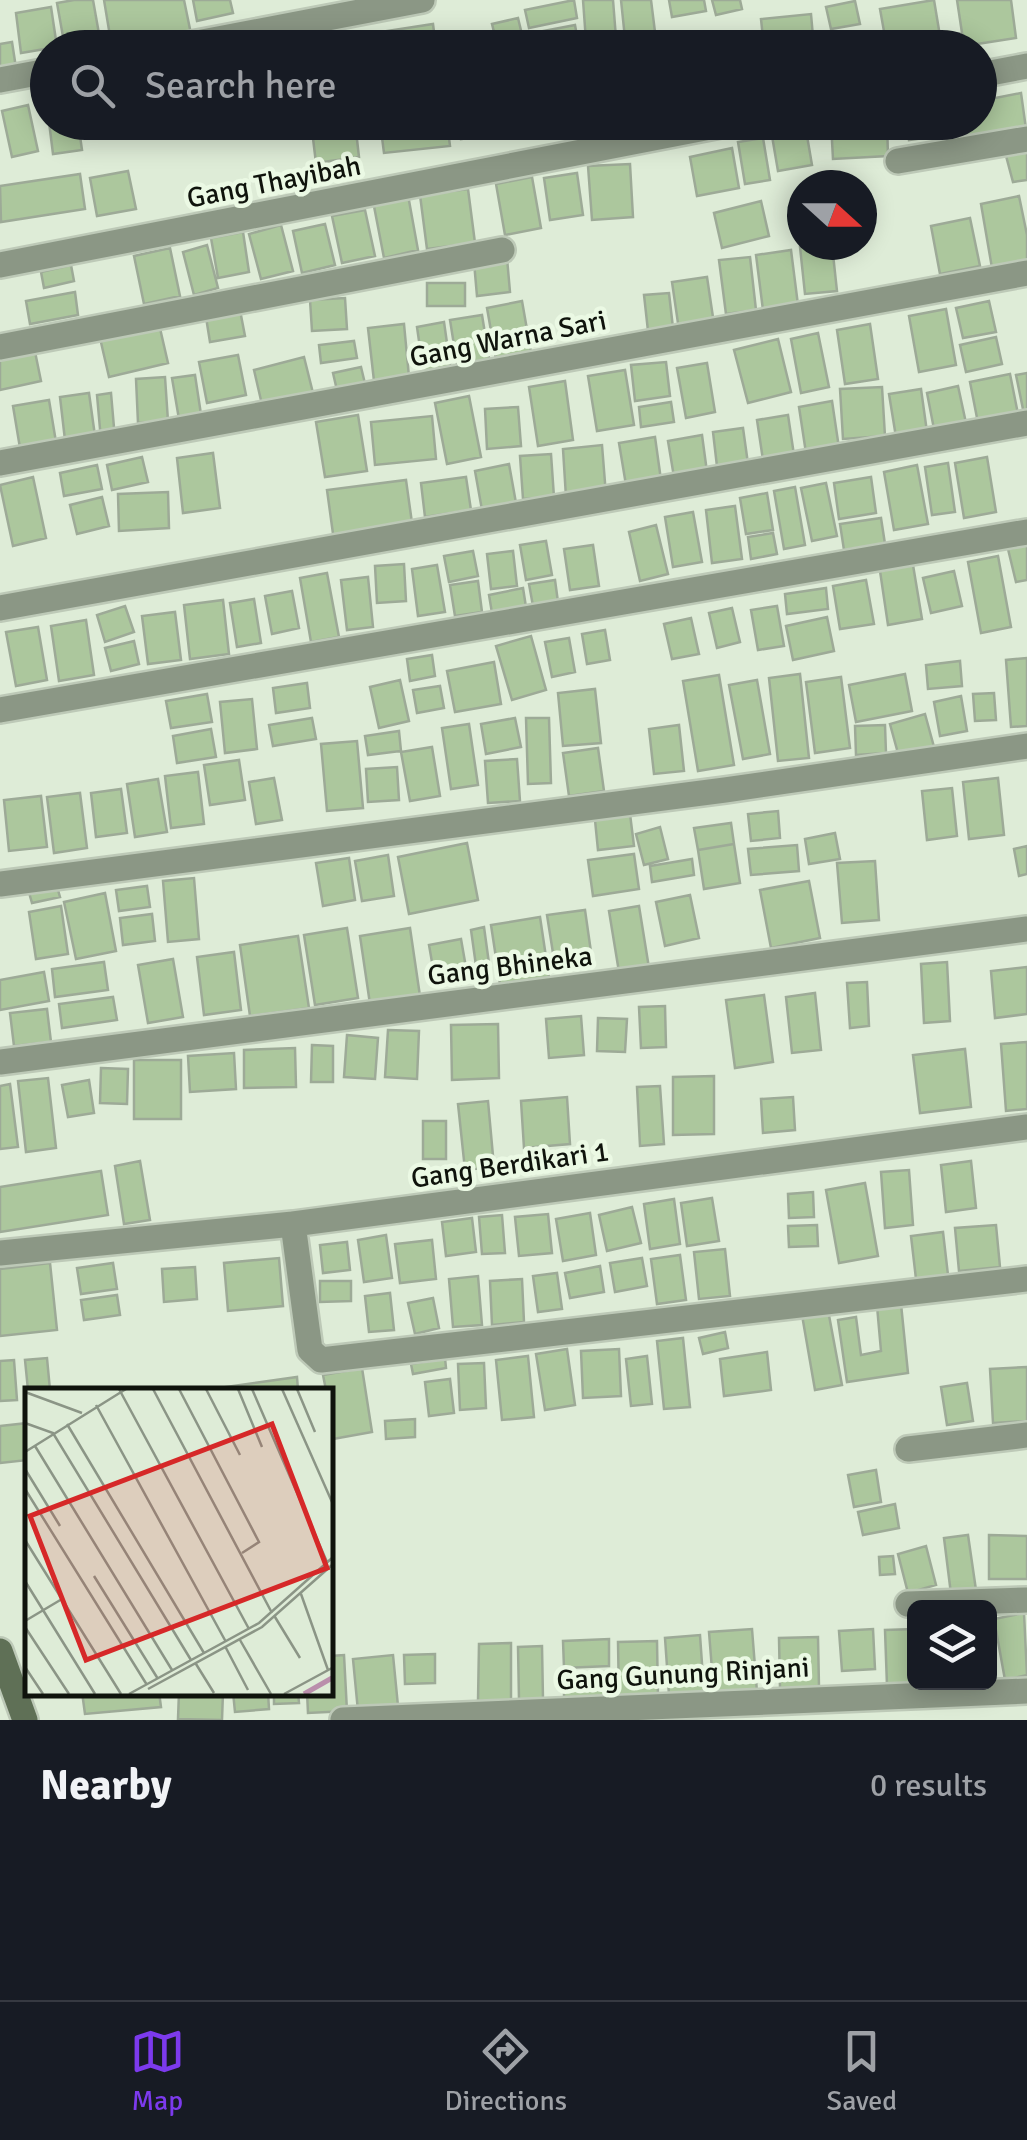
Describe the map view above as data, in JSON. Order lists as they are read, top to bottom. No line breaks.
{"streets":{"street":["Gang Thayibah","Gang Warna Sari","Gang Bhineka","Gang Berdikari 1","Gang Gunung Rinjani"]},"north":"right","page":{"search":"Search here","heading":["Nearby","0 results"],"nav":["Map","Directions","Saved"]}}
